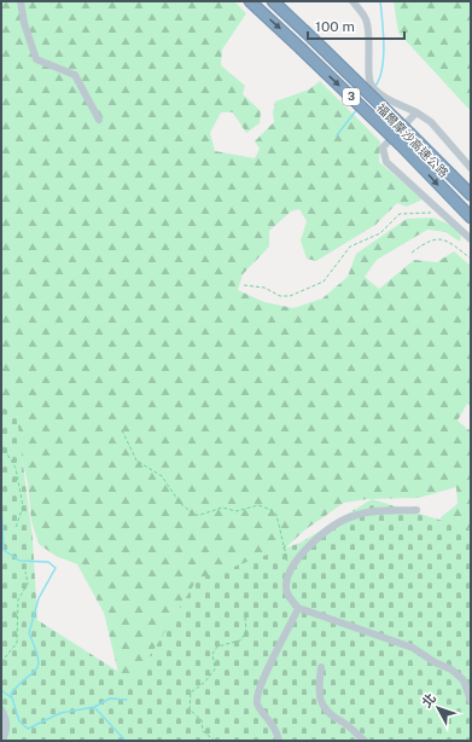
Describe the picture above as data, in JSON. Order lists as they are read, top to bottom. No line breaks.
{"streets":{"highway":["3","福爾摩沙高速公路"]},"scale_bar":"100 m","north":"top left"}
